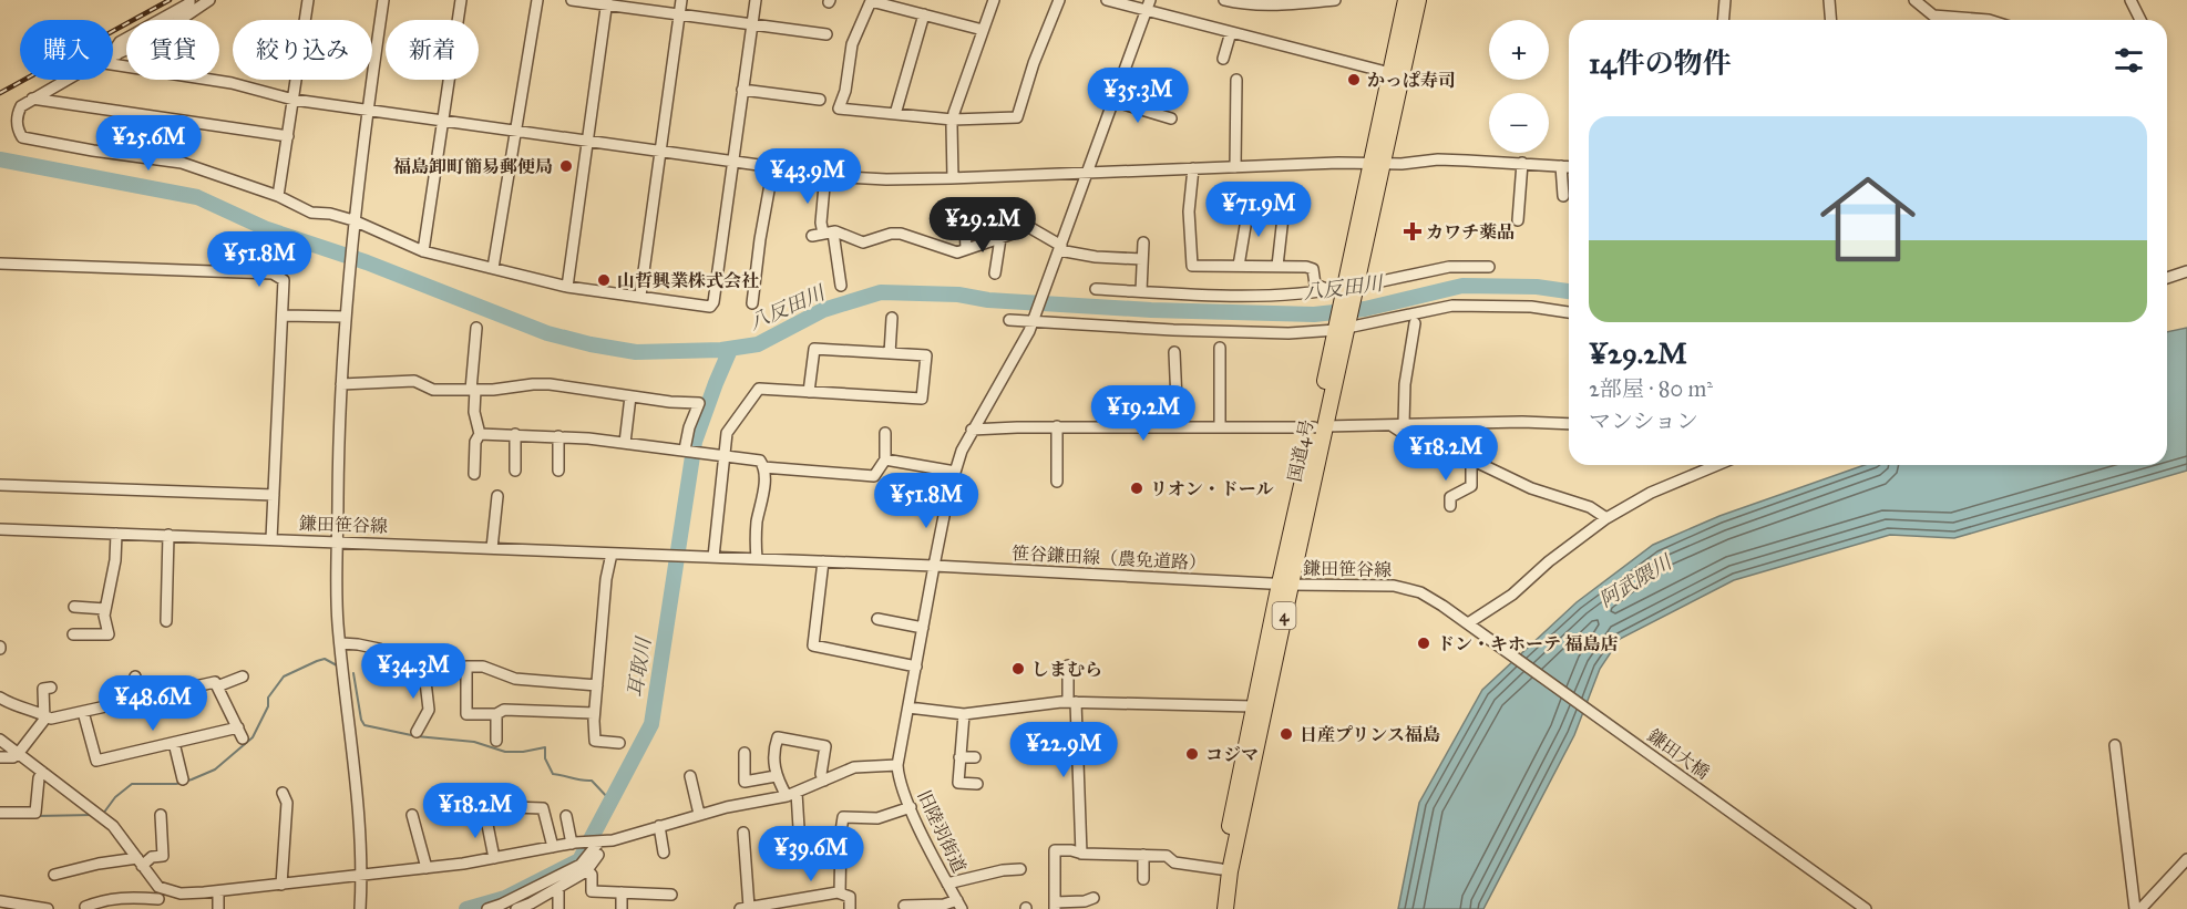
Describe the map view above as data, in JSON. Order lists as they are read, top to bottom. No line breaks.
{"streets":{"highway":["国道4号","4"],"street":["鎌田笹谷線","笹谷鎌田線（農免道路）","鎌田大橋","旧陸羽街道"]},"crossings":[["国道4号","鎌田笹谷線"],["国道4号","笹谷鎌田線（農免道路）"],["鎌田笹谷線","笹谷鎌田線（農免道路）"],["鎌田笹谷線","鎌田大橋"]],"water":["八反田川","阿武隈川","耳取川"],"places":{"other":["かっぱ寿司","福島卸町簡易郵便局","山哲興業株式会社","リオン・ドール","ドン・キホーテ 福島店","しまむら","日産プリンス福島","コジマ"],"health":["カワチ薬品"]},"page":{"map_buttons":["+","−"],"chip":["購入","賃貸","絞り込み","新着"],"heading":"14件の物件","price":["¥35.3M","¥25.6M","¥43.9M","¥71.9M","¥29.2M","¥51.8M","¥19.2M","¥18.2M","¥51.8M","¥34.3M","¥48.6M","¥22.9M","¥18.2M","¥39.6M"],"list":[{"name":"¥29.2M","note":"2部屋 · 80 m² · マンション"}]}}
